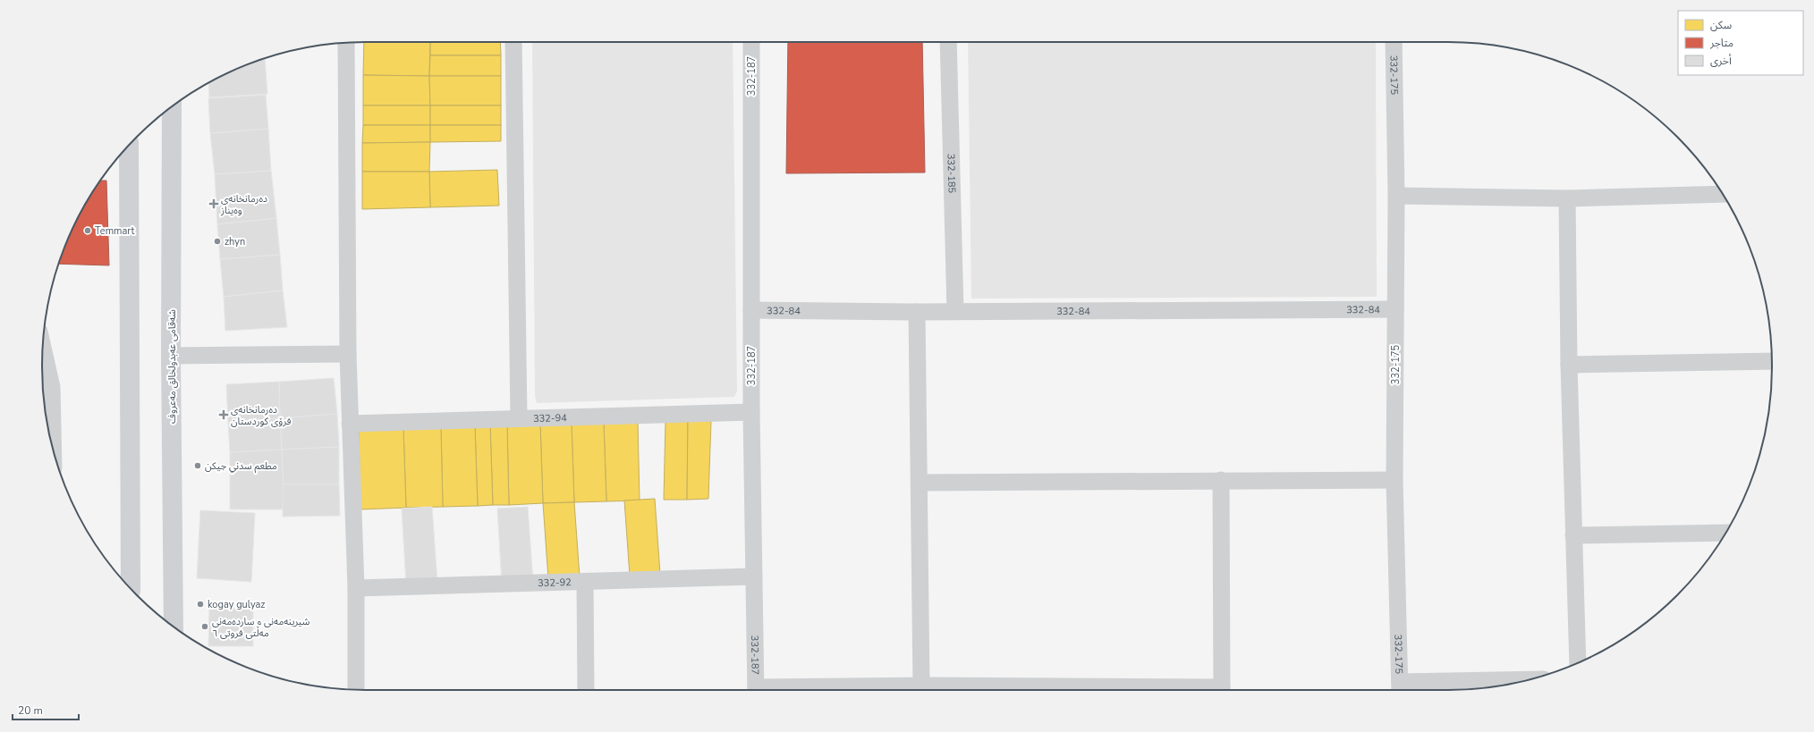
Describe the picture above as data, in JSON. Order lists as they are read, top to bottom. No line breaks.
{"streets":{"main road":["شەقامی عەبدولخالق مەعروف"],"street":["332-175","332-187","332-185","332-84","332-94","332-92"]},"crossings":[["332-175","332-84"],["332-187","332-84"],["332-187","332-94"],["332-187","332-92"],["332-185","332-84"]],"places":{"health":["دەرمانخانەی وەیناز","دەرمانخانەی فرۆی کوردستان"],"other":["Temmart","zhyn","مطعم سدني جيكن","kogay gulyaz","شیرینەمەنی و ساردەمەنی مەڵتی فروتی ٦"]},"legend":["سكن","متاجر","أخرى"],"scale_bar":"20 m"}
